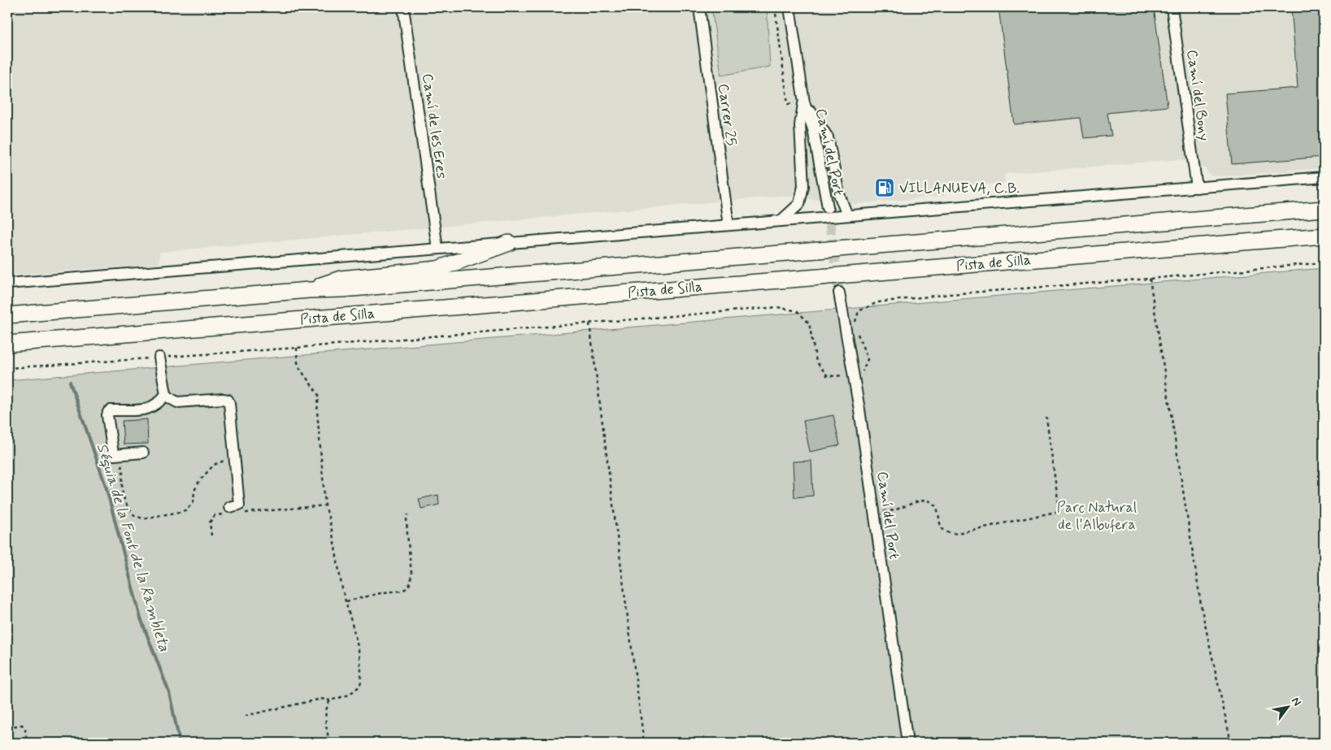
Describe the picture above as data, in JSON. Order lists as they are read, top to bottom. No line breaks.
{"streets":{"highway":["Pista de Silla"],"street":["Camí del Bony","Carrer 25","Camí de les Eres","Camí del Port"]},"water":["Séquia de la Font de la Rambleta"],"parks":["Parc Natural de l'Albufera"],"places":{"fuel station":["VILLANUEVA, C.B."]},"north":"top right"}
